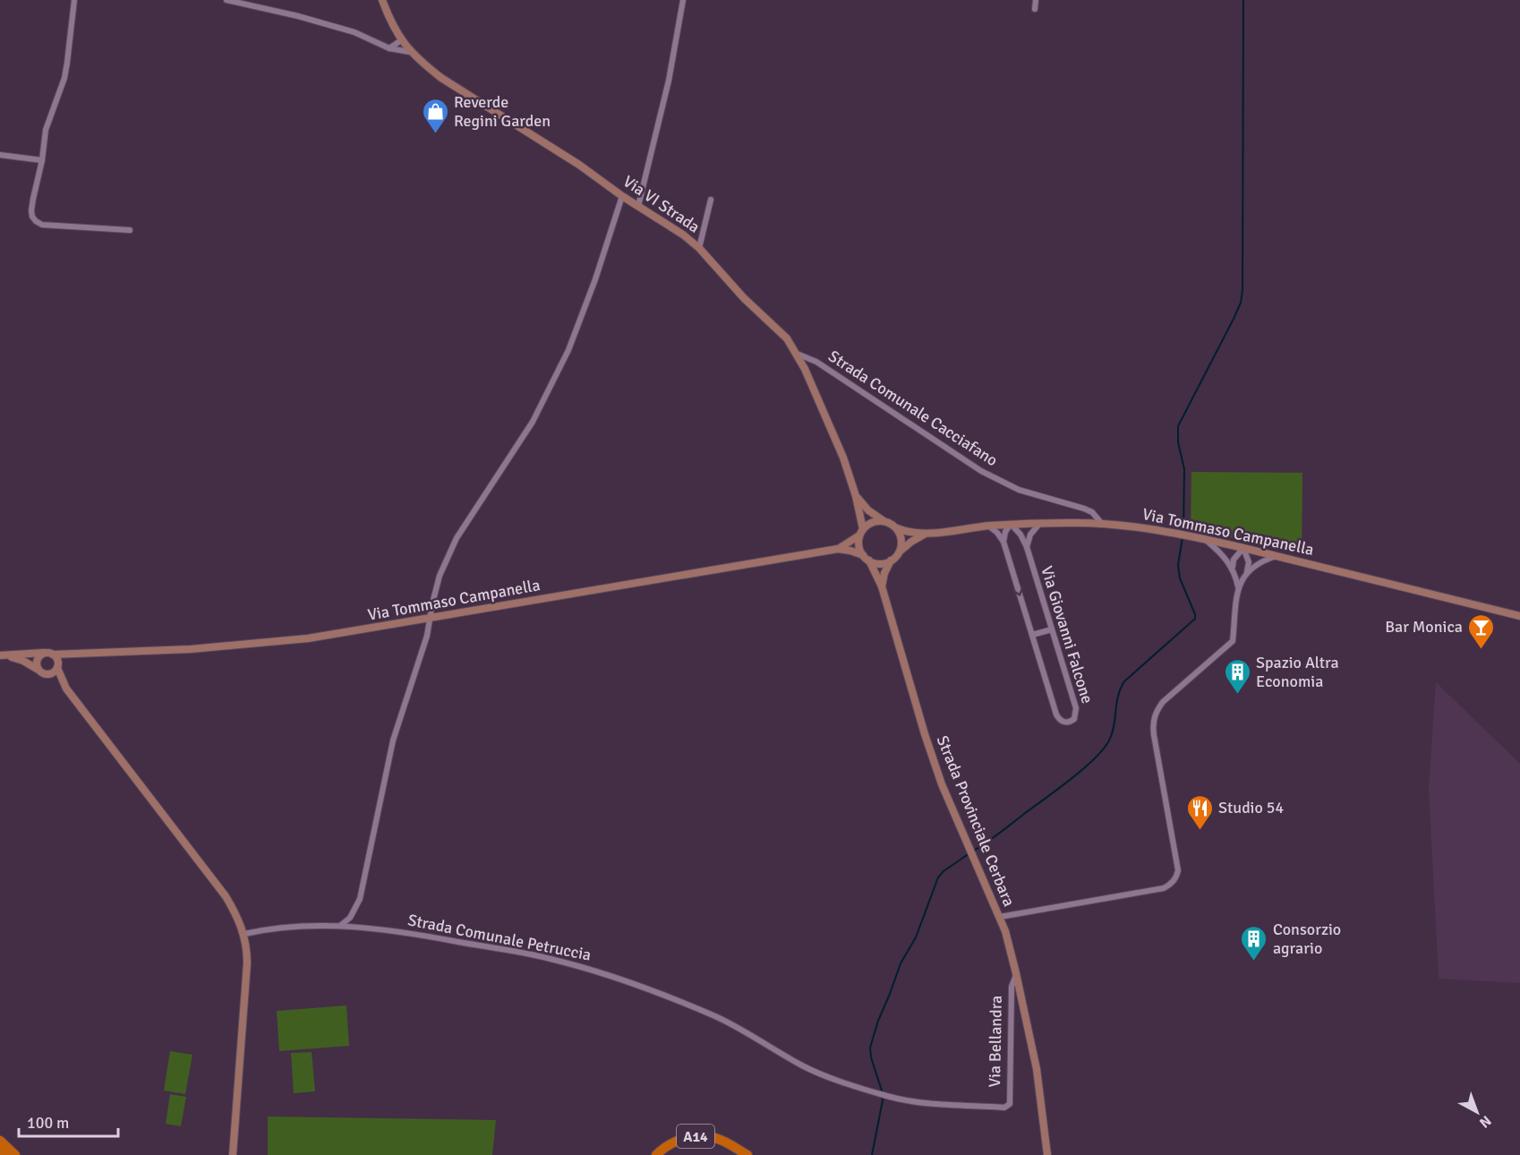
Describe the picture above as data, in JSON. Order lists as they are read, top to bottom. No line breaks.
{"streets":{"highway":["A14"],"main road":["Via VI Strada","Via Tommaso Campanella","Strada Provinciale Cerbara","Via Bellandra"],"street":["Strada Comunale Cacciafano","Via Giovanni Falcone","Strada Comunale Petruccia"]},"crossings":[["Via VI Strada","Strada Comunale Cacciafano"],["Via VI Strada","Via Tommaso Campanella"],["Via VI Strada","Strada Provinciale Cerbara"],["Strada Comunale Cacciafano","Via Tommaso Campanella"],["Via Tommaso Campanella","Via Giovanni Falcone"],["Via Tommaso Campanella","Strada Provinciale Cerbara"],["Strada Provinciale Cerbara","Via Bellandra"],["Strada Comunale Petruccia","Via Bellandra"]],"places":{"shop":["Reverde Regini Garden"],"bar":["Bar Monica"],"building":["Spazio Altra Economia","Consorzio agrario"],"restaurant":["Studio 54"]},"scale_bar":"100 m","north":"bottom right"}
